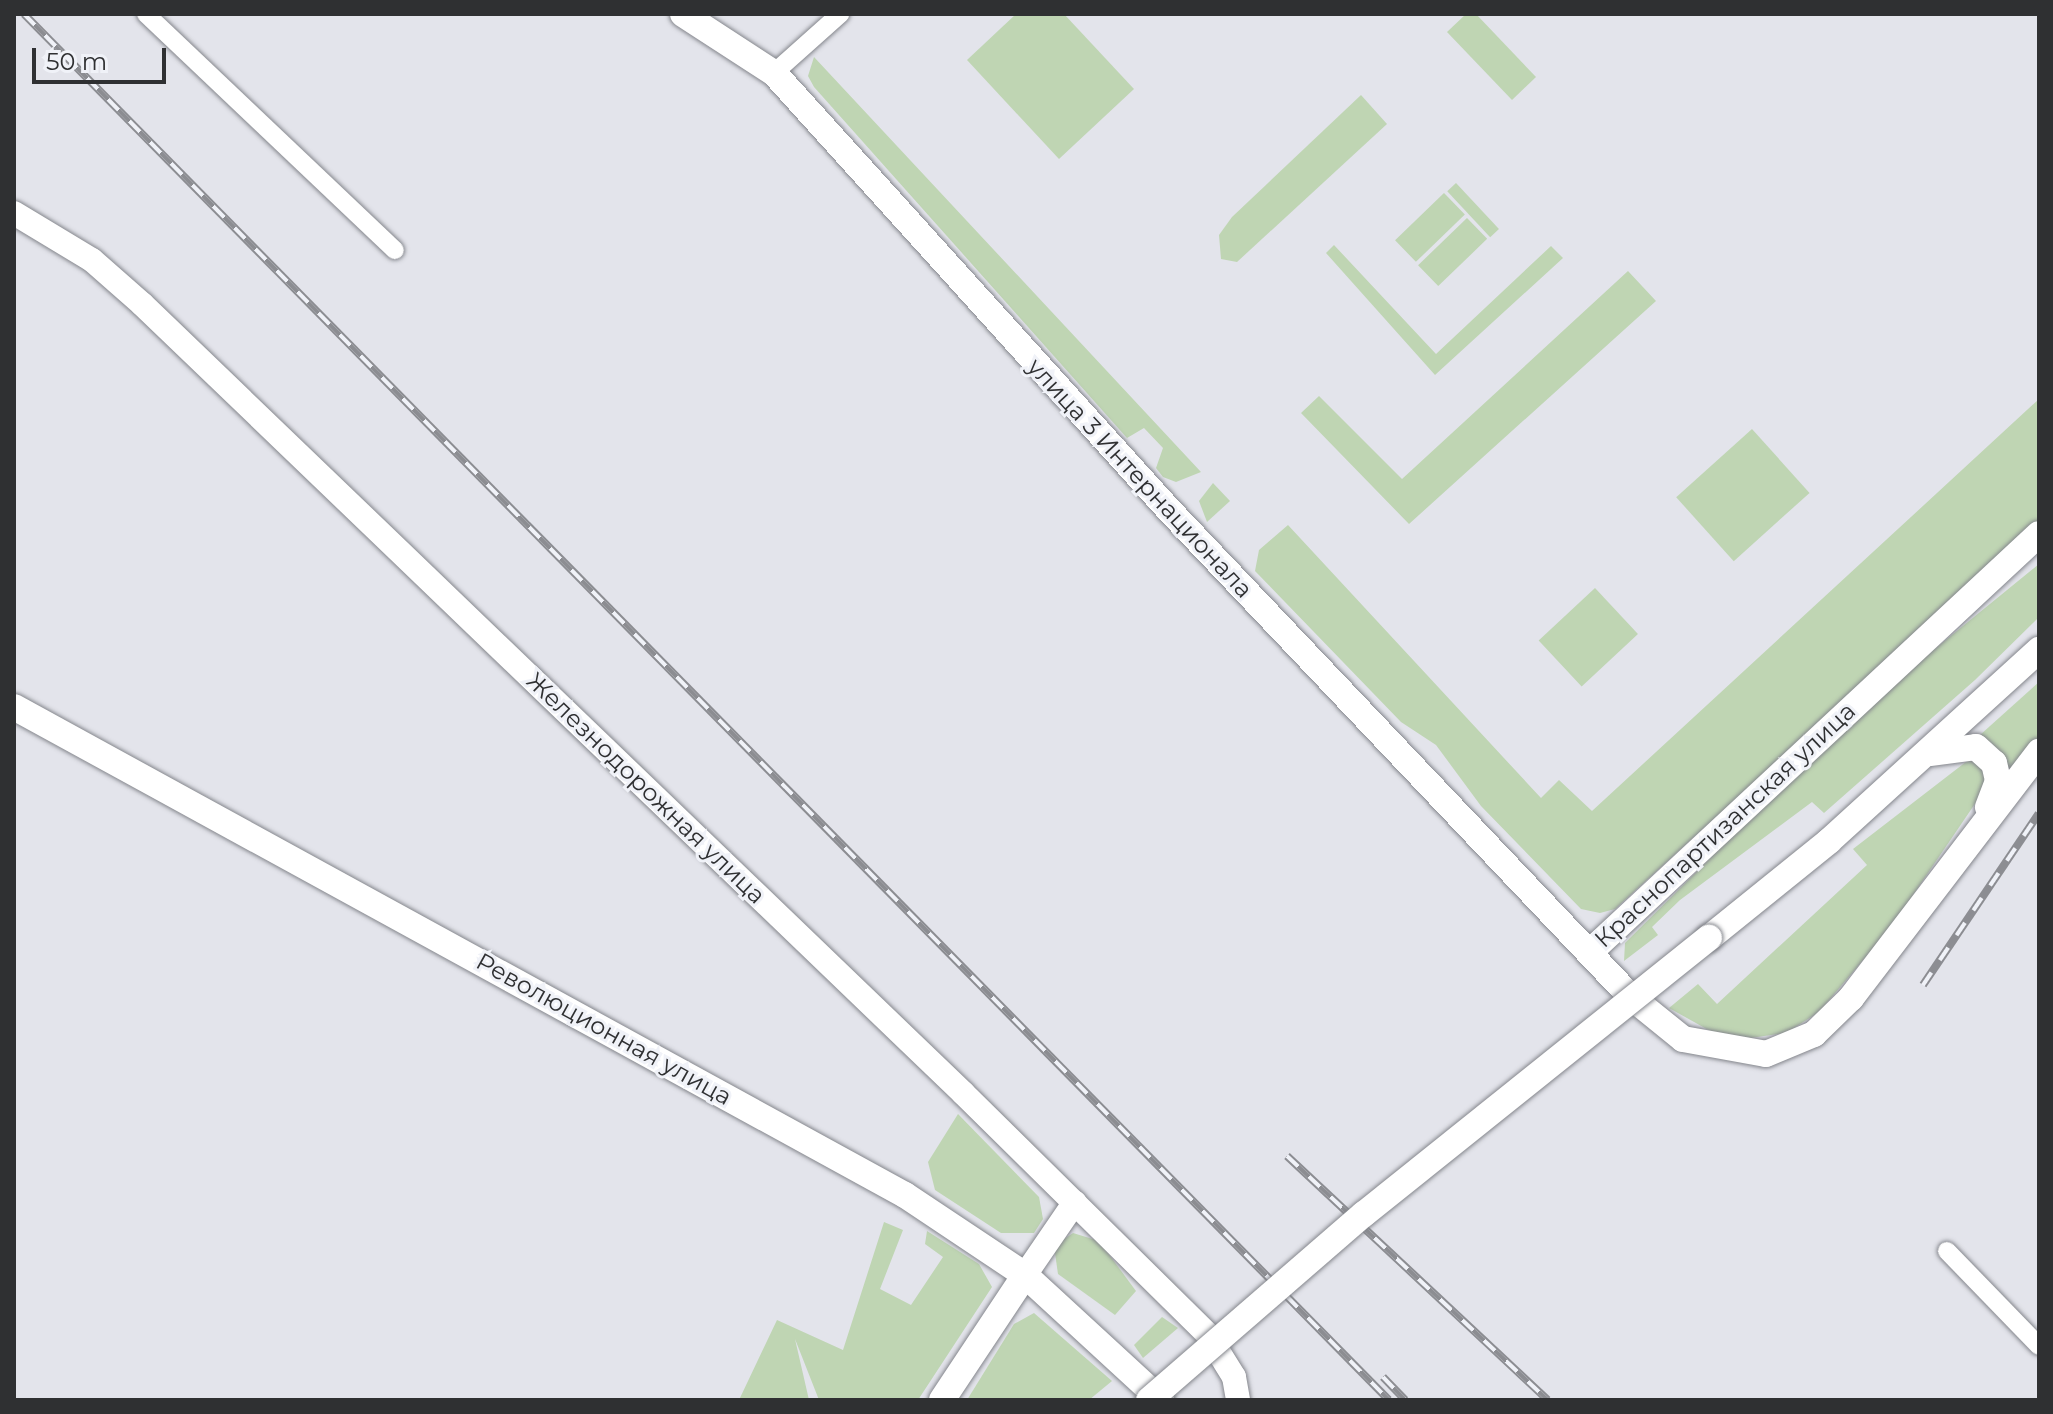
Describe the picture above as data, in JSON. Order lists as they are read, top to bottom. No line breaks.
{"streets":{"main road":["улица 3 Интернационала","Краснопартизанская улица","Революционная улица"],"street":["Железнодорожная улица"]},"crossings":[["улица 3 Интернационала","Краснопартизанская улица"]],"scale_bar":"50 m"}
